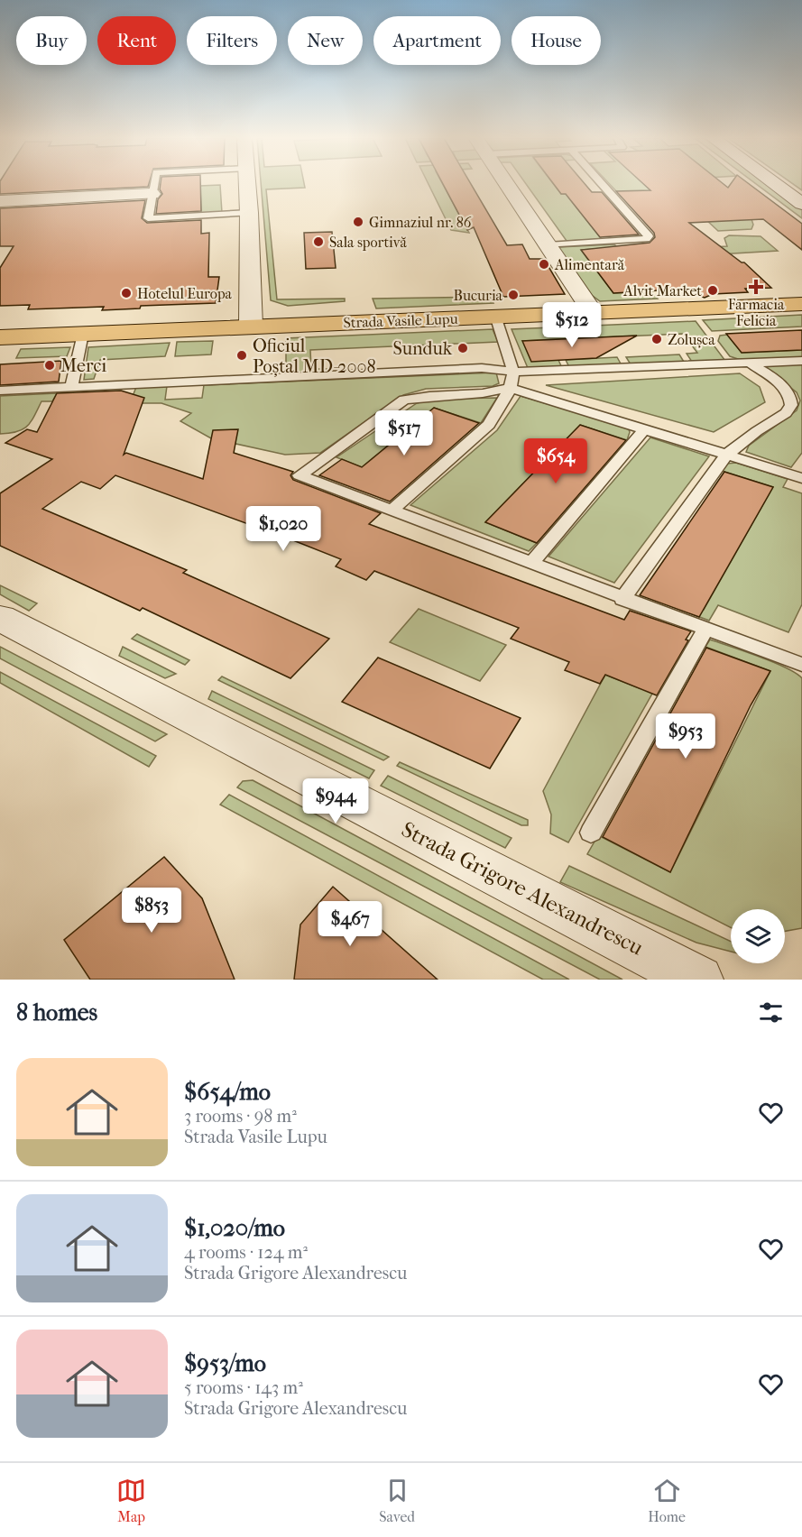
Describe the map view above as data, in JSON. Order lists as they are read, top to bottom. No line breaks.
{"streets":{"main road":["Strada Vasile Lupu"],"street":["Strada Grigore Alexandrescu"]},"places":{"other":["Gimnaziul nr. 86","Sala sportivă","Alimentară","Alvit Market","Hotelul Europa","Bucuria","Zolușca","Sunduk","Oficiul Poștal MD-2008","Merci"],"health":["Farmacia Felicia"]},"page":{"chip":["Buy","Rent","Filters","New","Apartment","House"],"price":["$512","$517","$654","$1,020","$953","$944","$853","$467"],"heading":"8 homes","list":[{"name":"$654/mo","note":"3 rooms · 98 m² · Strada Vasile Lupu"},{"name":"$1,020/mo","note":"4 rooms · 124 m² · Strada Grigore Alexandrescu"},{"name":"$953/mo","note":"5 rooms · 143 m² · Strada Grigore Alexandrescu"}],"tabs":["Map","Saved","Home"]}}
